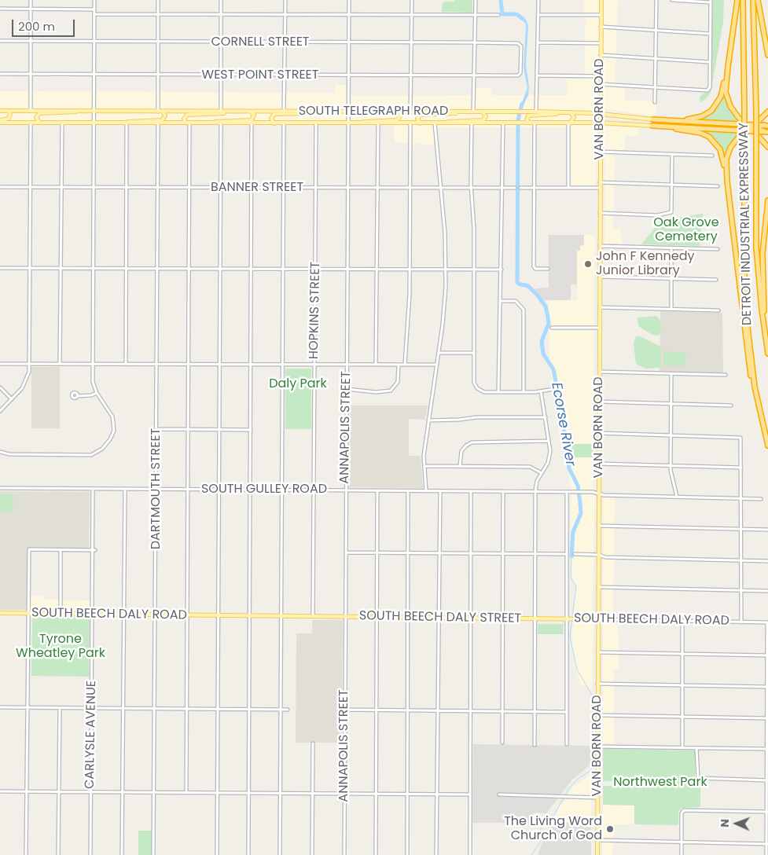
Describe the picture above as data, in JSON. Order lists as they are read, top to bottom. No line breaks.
{"streets":{"highway":["SOUTH TELEGRAPH ROAD","DETROIT INDUSTRIAL EXPRESSWAY"],"main road":["VAN BORN ROAD","SOUTH BEECH DALY ROAD","SOUTH BEECH DALY STREET"],"street":["CORNELL STREET","WEST POINT STREET","BANNER STREET","HOPKINS STREET","ANNAPOLIS STREET","DARTMOUTH STREET","SOUTH GULLEY ROAD","CARLYSLE AVENUE"]},"crossings":[["CORNELL STREET","WEST POINT STREET"],["CORNELL STREET","ANNAPOLIS STREET"],["WEST POINT STREET","ANNAPOLIS STREET"],["VAN BORN ROAD","SOUTH TELEGRAPH ROAD"],["VAN BORN ROAD","SOUTH GULLEY ROAD"],["VAN BORN ROAD","SOUTH BEECH DALY ROAD"],["SOUTH TELEGRAPH ROAD","HOPKINS STREET"],["SOUTH TELEGRAPH ROAD","ANNAPOLIS STREET"],["SOUTH TELEGRAPH ROAD","DARTMOUTH STREET"],["BANNER STREET","HOPKINS STREET"],["BANNER STREET","ANNAPOLIS STREET"],["BANNER STREET","DARTMOUTH STREET"],["HOPKINS STREET","SOUTH GULLEY ROAD"],["ANNAPOLIS STREET","SOUTH GULLEY ROAD"],["ANNAPOLIS STREET","SOUTH BEECH DALY STREET"],["DARTMOUTH STREET","SOUTH GULLEY ROAD"],["DARTMOUTH STREET","SOUTH BEECH DALY ROAD"],["SOUTH GULLEY ROAD","CARLYSLE AVENUE"],["SOUTH BEECH DALY ROAD","SOUTH BEECH DALY STREET"],["SOUTH BEECH DALY ROAD","CARLYSLE AVENUE"]],"water":["Ecorse River"],"parks":["Oak Grove Cemetery","Daly Park","Tyrone Wheatley Park","Northwest Park"],"places":["John F Kennedy Junior Library","The Living Word Church of God"],"scale_bar":"200 m","north":"left"}
